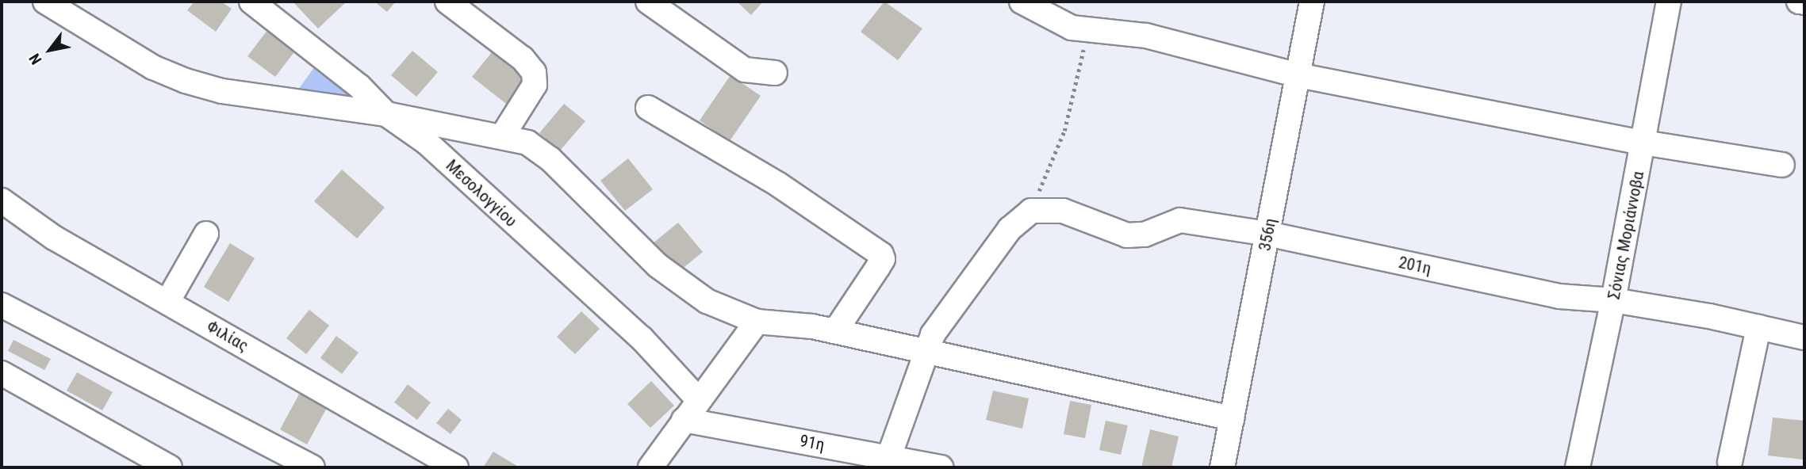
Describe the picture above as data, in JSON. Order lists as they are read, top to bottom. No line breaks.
{"streets":{"street":["Μεσολογγίου","356η","Σόνιας Μοριάννοβα","201η","Φιλίας","91η"]},"crossings":[["356η","201η"],["Σόνιας Μοριάννοβα","201η"]],"north":"bottom left"}
